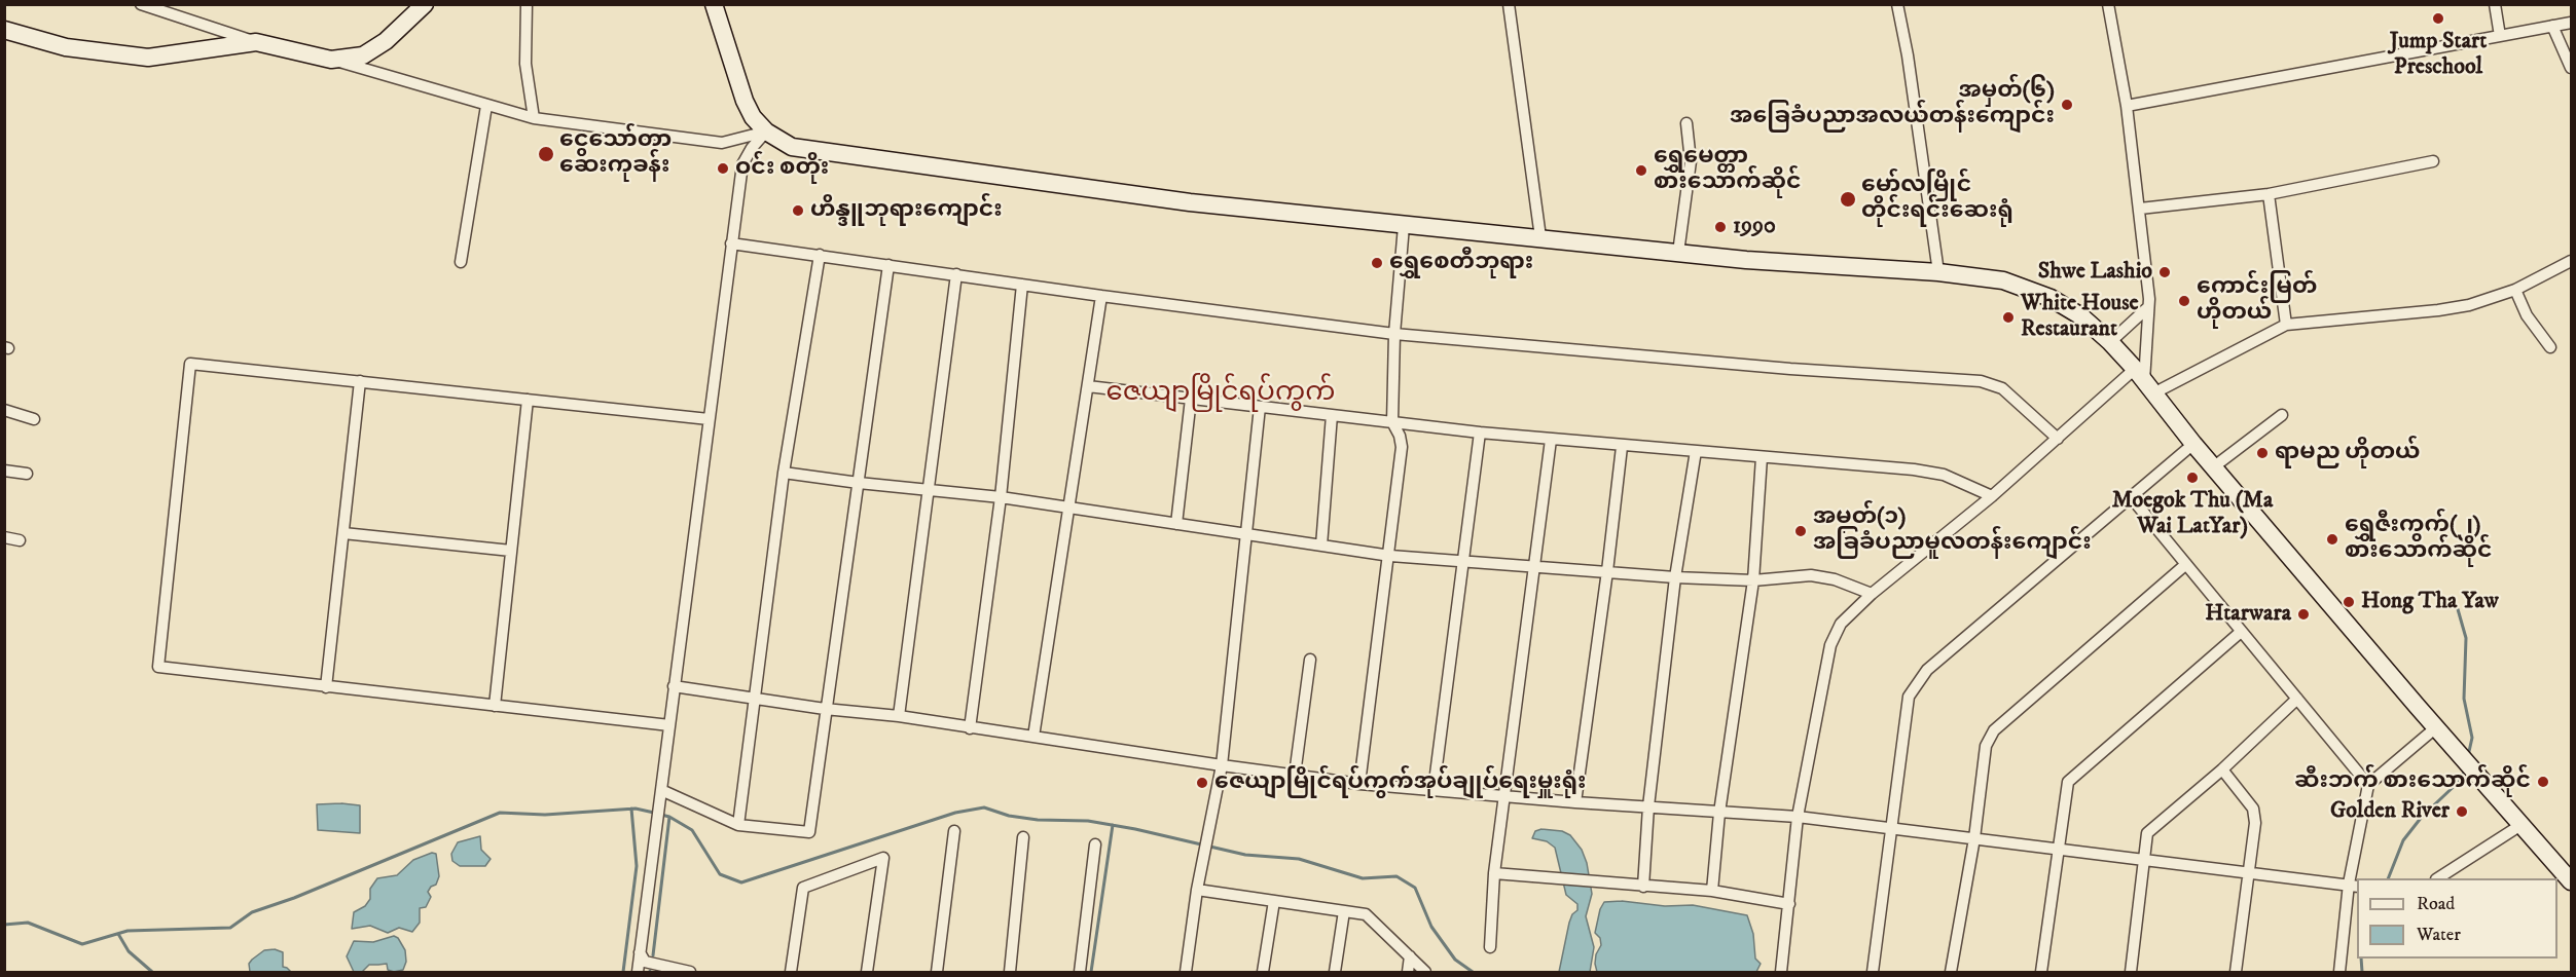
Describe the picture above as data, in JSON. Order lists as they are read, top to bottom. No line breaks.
{"districts":["ဇေယျာမြိုင်ရပ်ကွက်"],"places":["Jump Start Preschool","အမှတ်(၆) အခြေခံပညာအလယ်တန်းကျောင်း","ငွေသော်တာ ဆေးကုခန်း","ဝင်း စတိုး","ရွှေမေတ္တာ စားသောက်ဆိုင်","မော်လမြိုင် တိုင်းရင်းဆေးရုံ","ဟိန္ဒူဘုရားကျောင်း","1990","ရွှေစေတီဘုရား","Shwe Lashio","ကောင်းမြတ် ဟိုတယ်","White House Restaurant","ရာမည ဟိုတယ်","Moegok Thu (Ma Wai LatYar)","အမှတ်(၁) အခြခံပညာမူလတန်းကျောင်း","ရွှေဇီးကွက်(၂) စားသောက်ဆိုင်","Hong Tha Yaw","Htarwara","ဆီးဘက် စားသောက်ဆိုင်","ဇေယျာမြိုင်ရပ်ကွက်အုပ်ချုပ်ရေးမှူးရုံး","Golden River"],"legend":["Road","Water"]}
